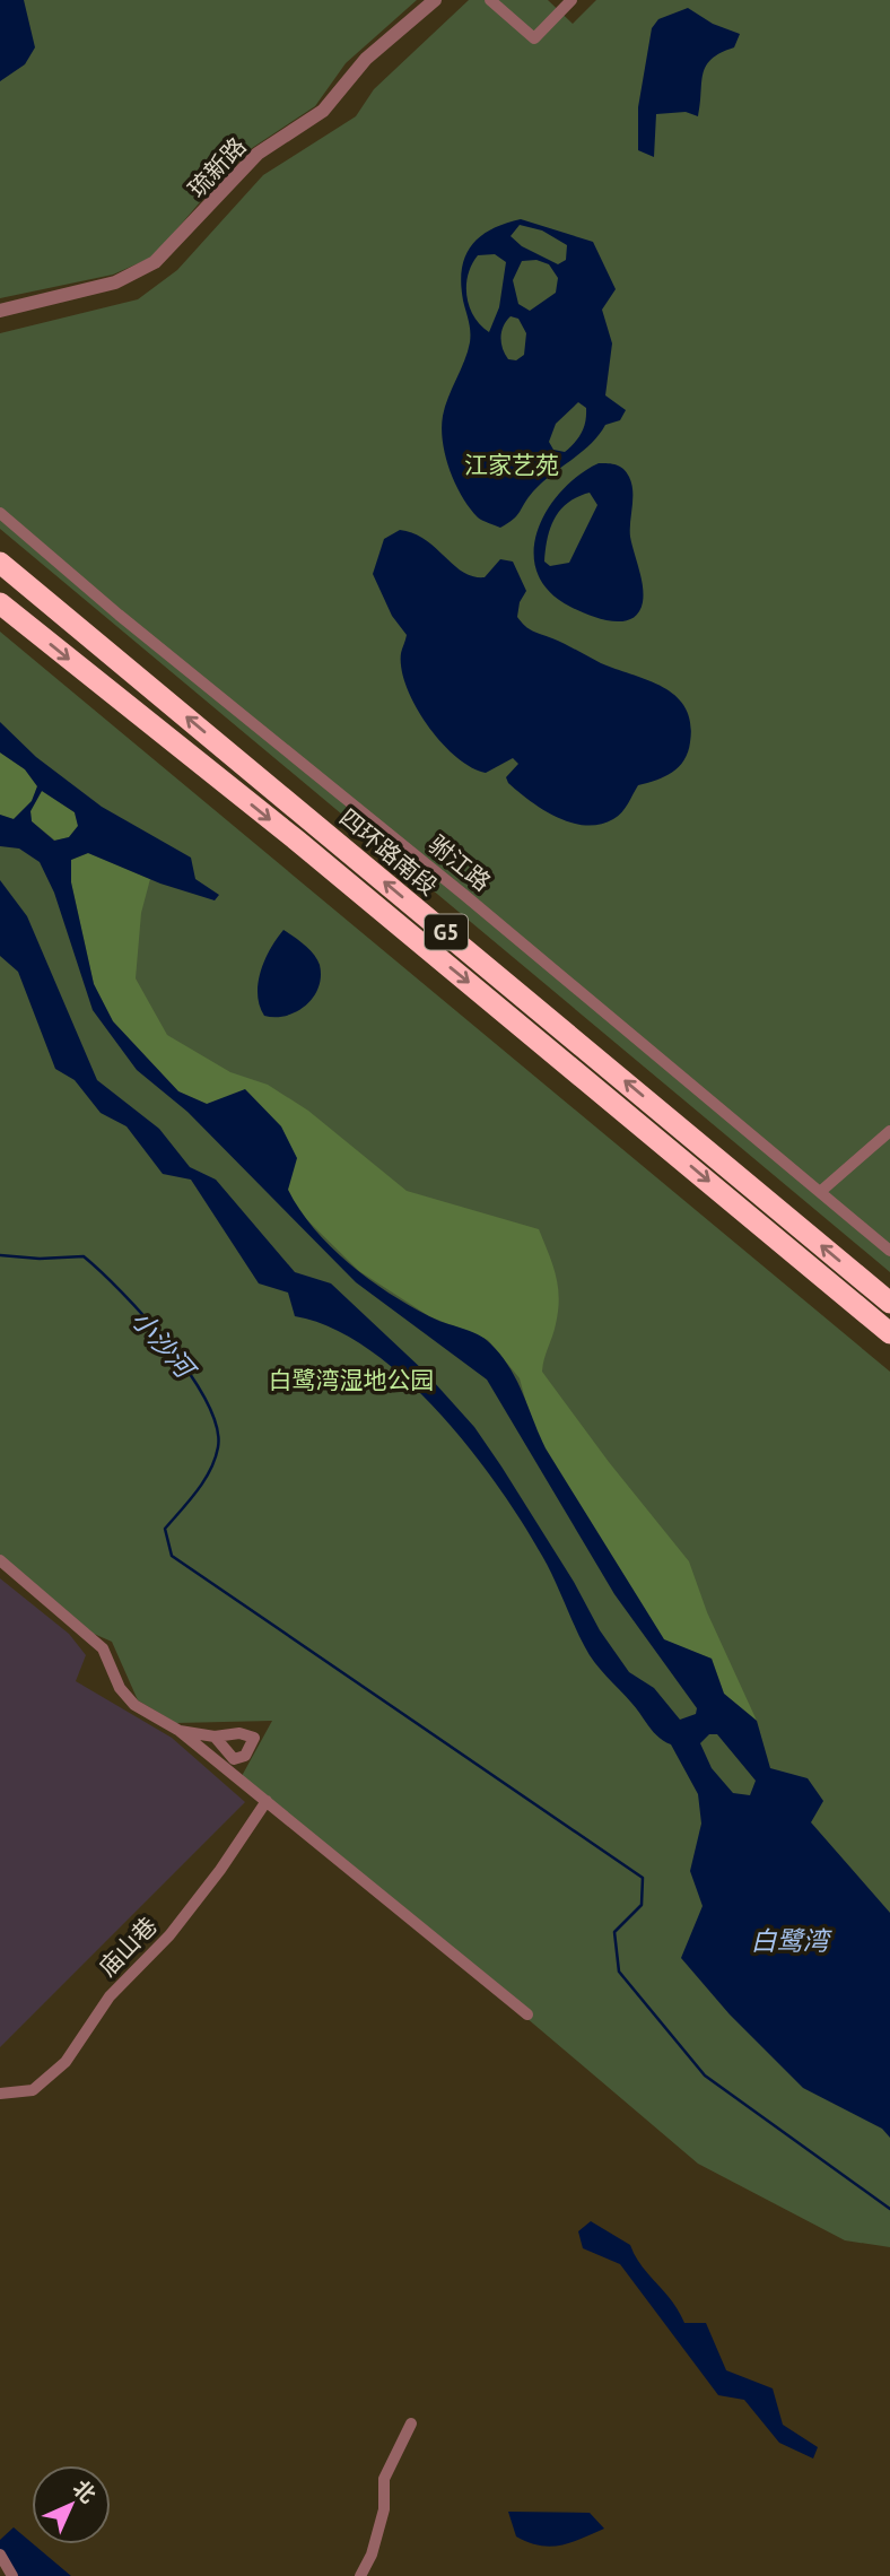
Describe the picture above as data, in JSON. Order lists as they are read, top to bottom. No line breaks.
{"streets":{"highway":["四环路南段","G5"],"street":["琉新路","驸江路","庙山巷"]},"water":["小沙河","白鹭湾"],"parks":["江家艺苑","白鹭湾湿地公园"],"north":"top right"}
